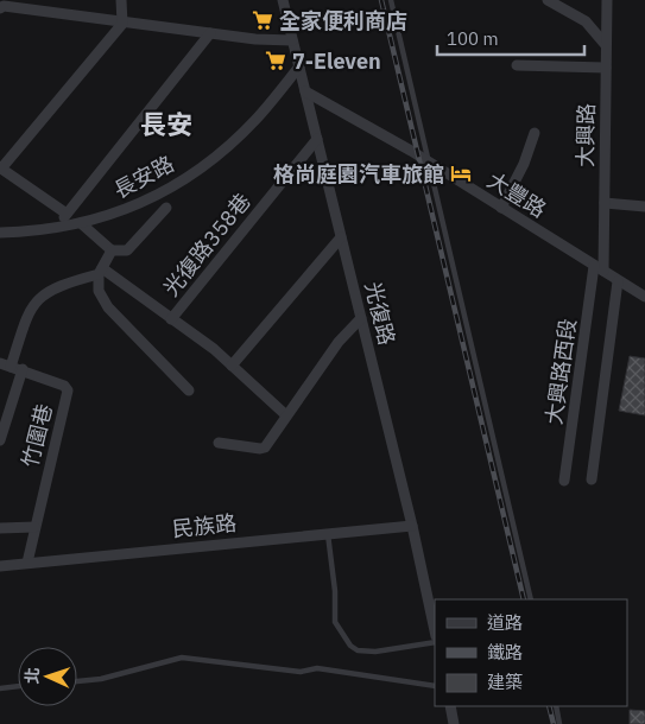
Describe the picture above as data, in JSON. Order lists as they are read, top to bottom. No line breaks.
{"streets":{"street":["大興路","長安路","大豐路","光復路358巷","光復路","大興路西段","竹圍巷","民族路"]},"crossings":[["大興路","大豐路"],["大興路","大興路西段"],["長安路","光復路"],["大豐路","光復路"],["大豐路","大興路西段"],["光復路358巷","光復路"],["光復路","民族路"],["竹圍巷","民族路"]],"districts":["長安"],"places":{"supermarket":["全家便利商店","7-Eleven"],"hotel":["格尚庭園汽車旅館"]},"legend":["道路","鐵路","建築"],"scale_bar":"100 m","north":"left"}
